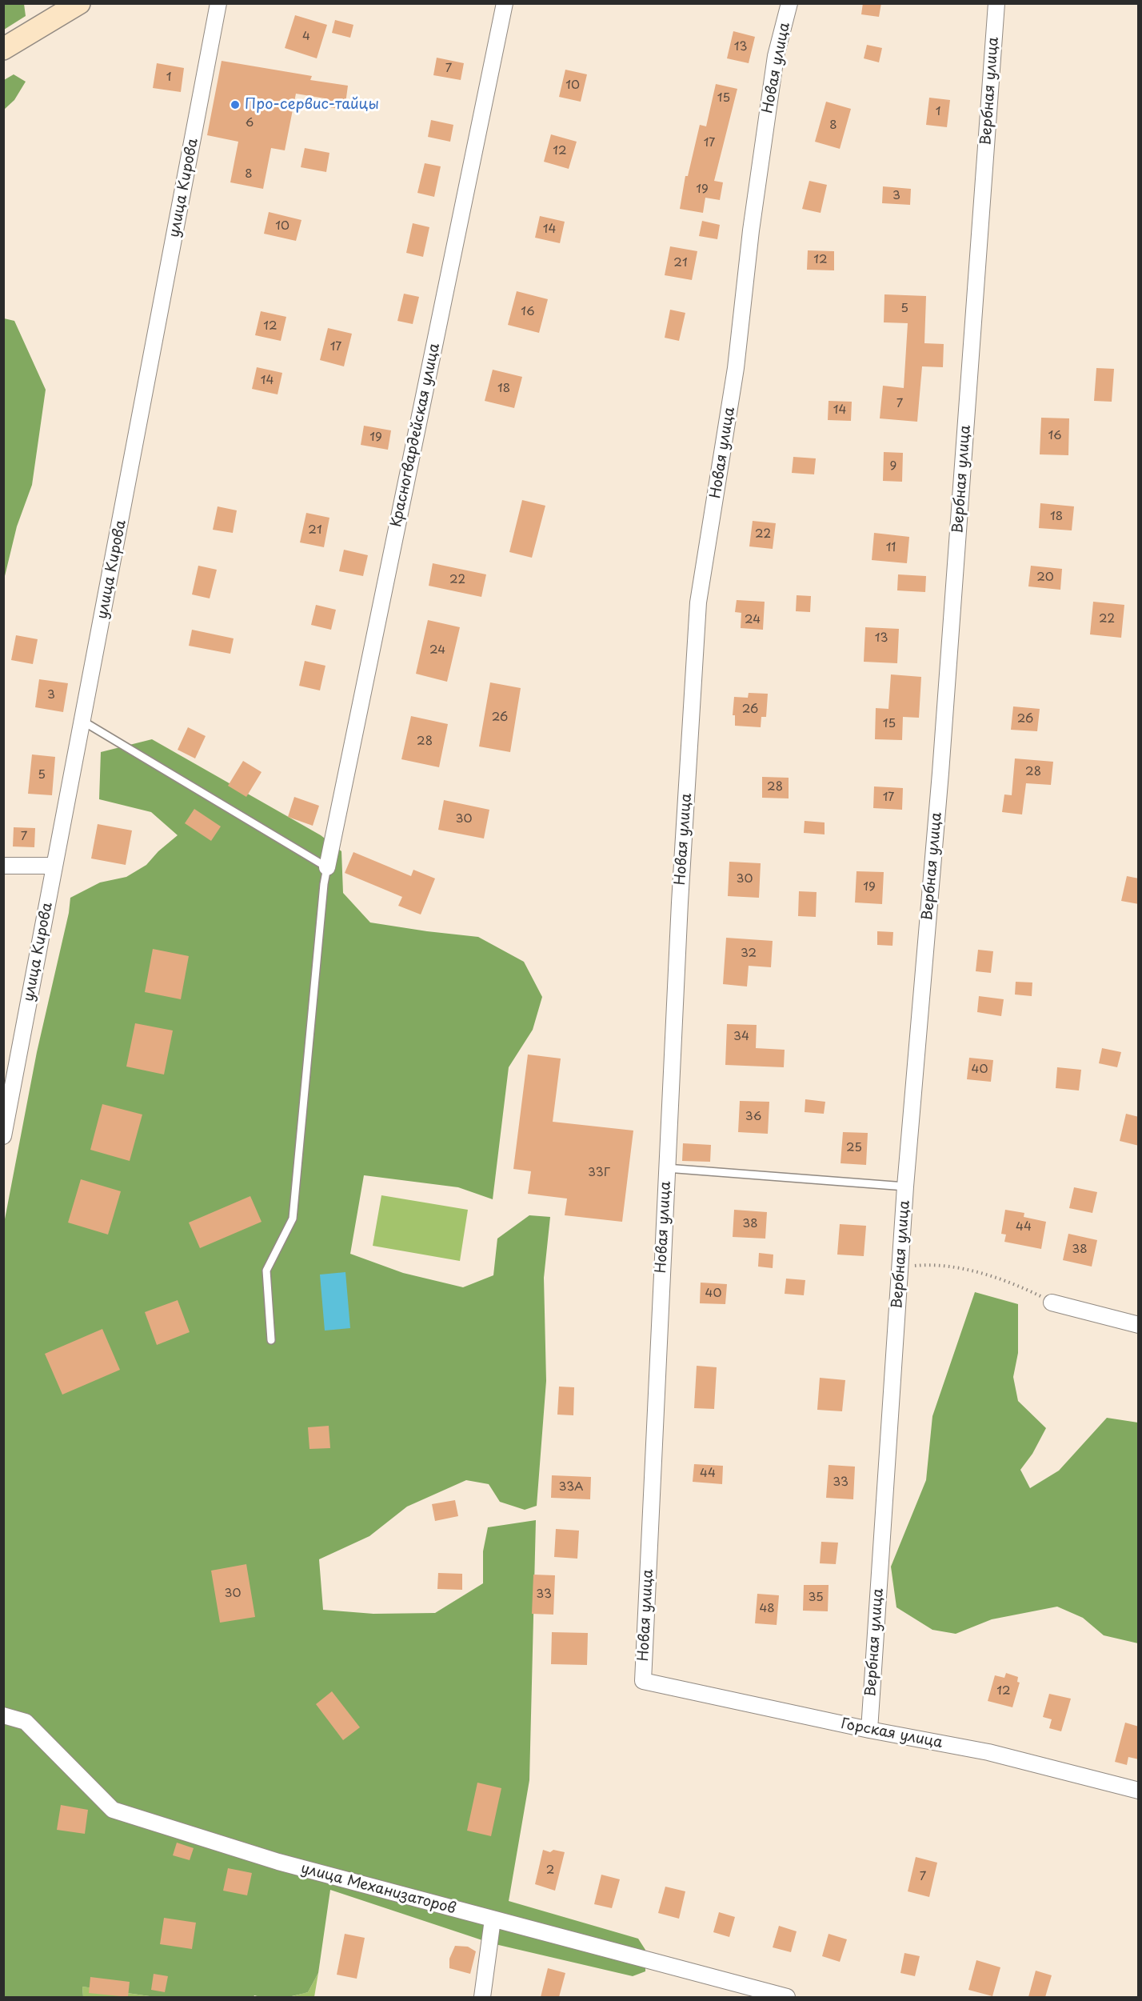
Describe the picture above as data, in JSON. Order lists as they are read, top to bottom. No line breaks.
{"streets":{"street":["Новая улица","Вербная улица","улица Кирова","Красногвардейская улица","Горская улица","улица Механизаторов"]},"crossings":[["Новая улица","Горская улица"],["Вербная улица","Горская улица"]],"places":["Про-сервис-тайцы"],"house_numbers":["4","13","7","1","10","15","1","6","8","17","12","8","19","3","10","14","12","21","5","16","12","17","14","18","7","14","16","19","9","18","21","22","11","20","22","22","24","13","24","3","26","26","26","15","28","28","5","28","17","30","7","30","19","32","34","40","36","25","33Г","38","44","38","40","44","33","33А","30","33","35","48","12","2","7"]}
